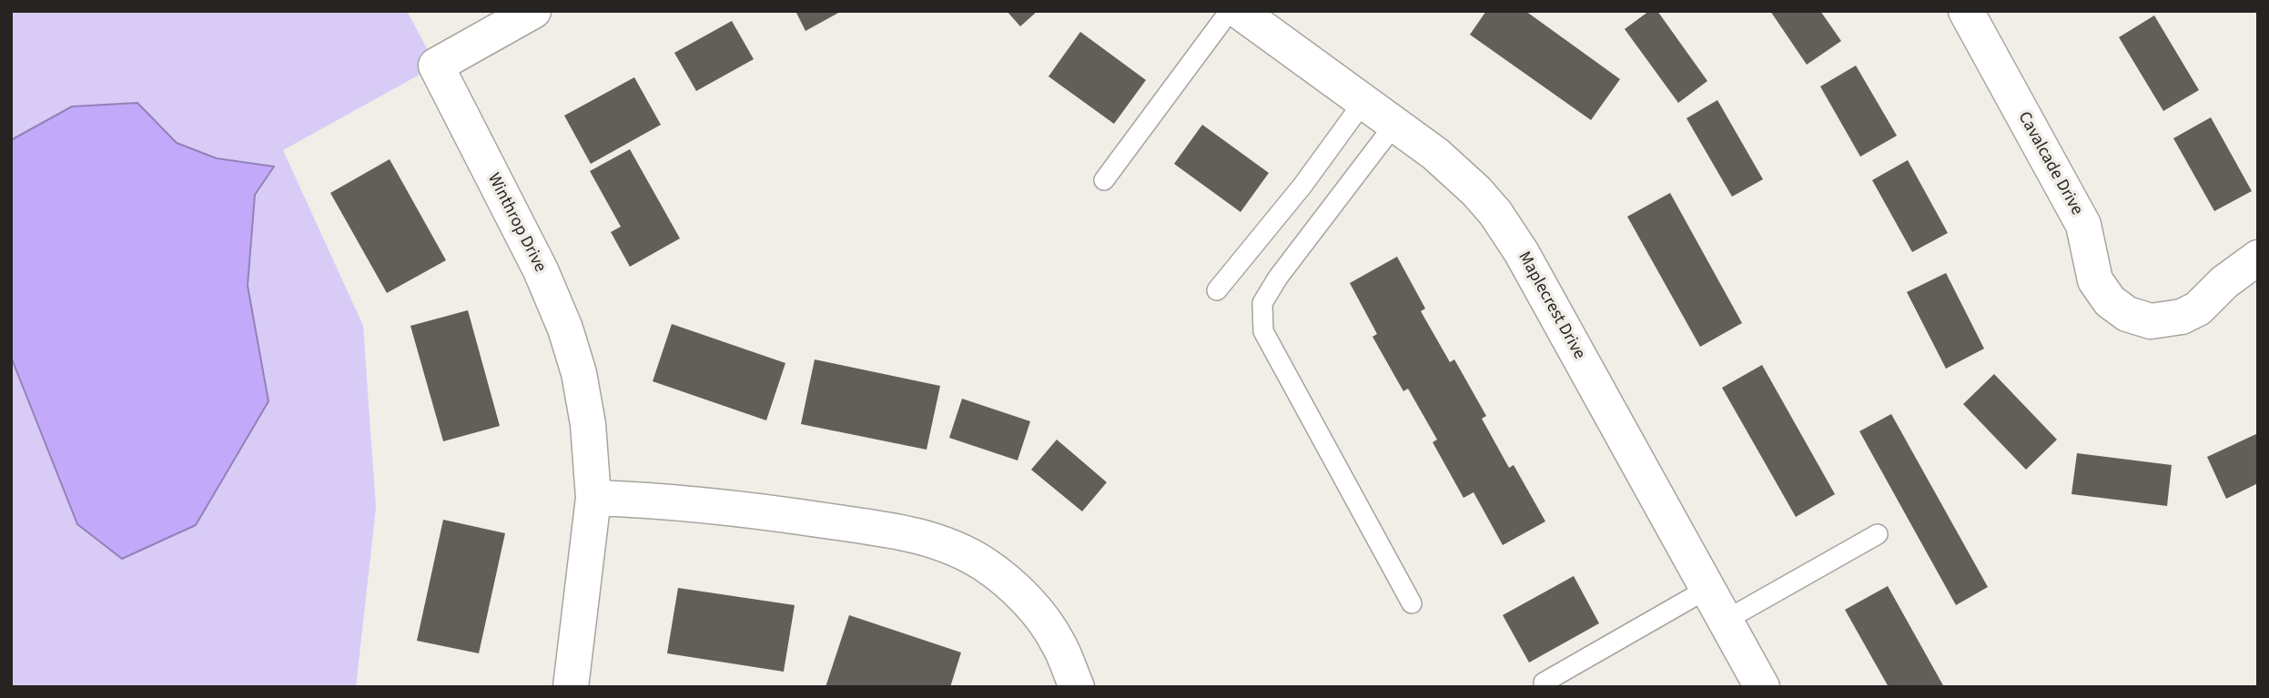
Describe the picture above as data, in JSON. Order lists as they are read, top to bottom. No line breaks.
{"streets":{"street":["Cavalcade Drive","Winthrop Drive","Maplecrest Drive"]}}
